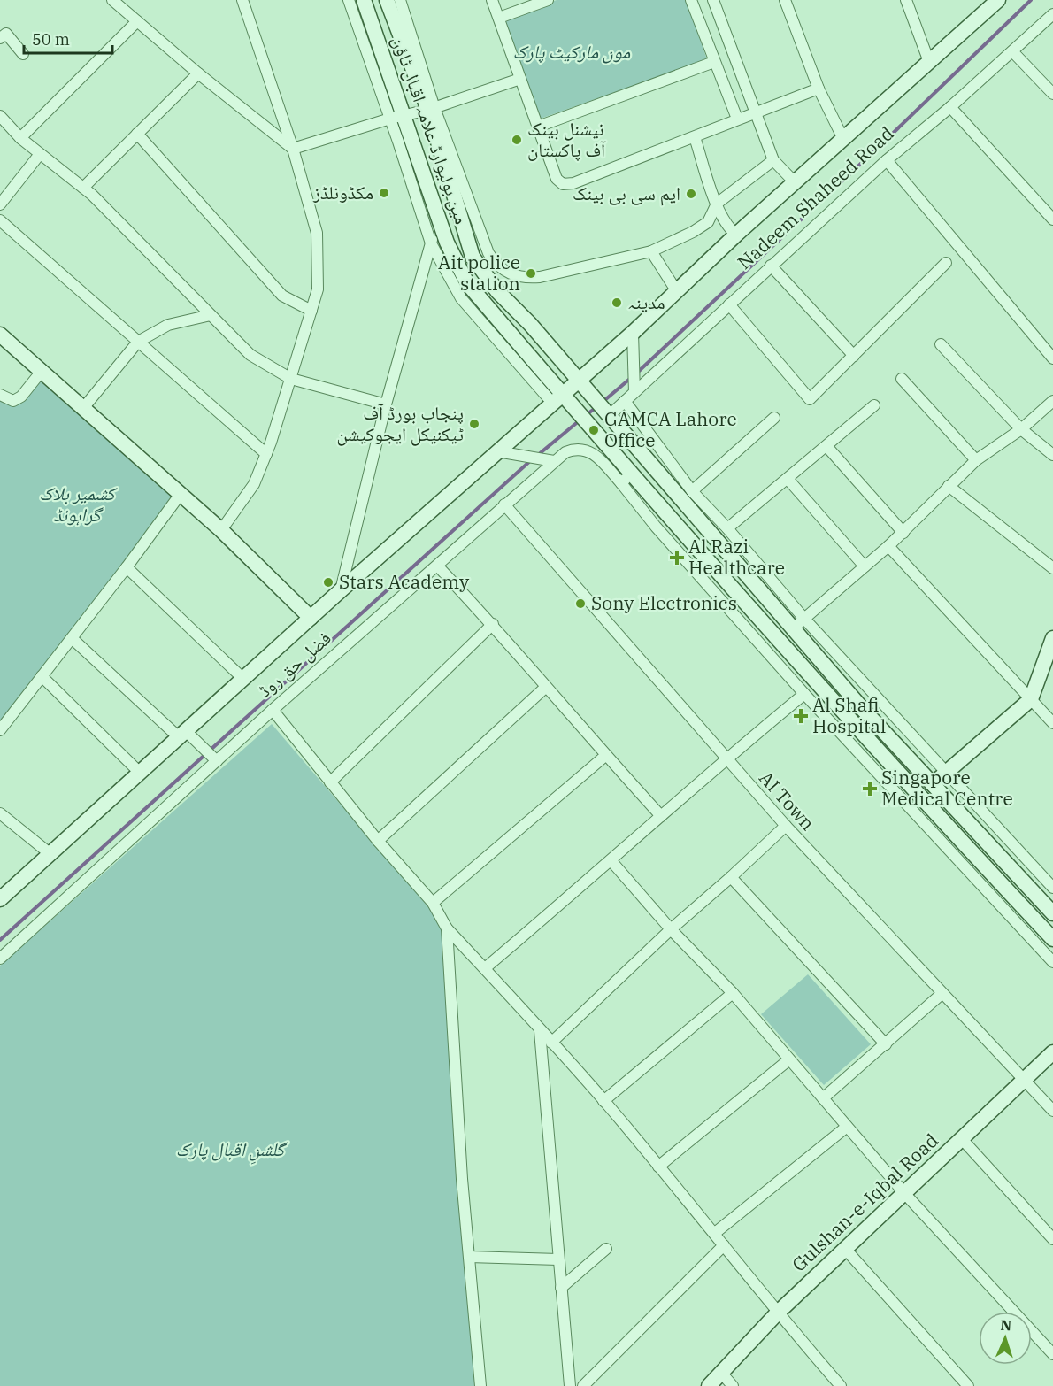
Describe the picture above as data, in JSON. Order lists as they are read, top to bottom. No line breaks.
{"streets":{"main road":["مین بولیوارڈ علامہ اقبال ٹاؤن","Nadeem Shaheed Road","فضل حق روڈ","Gulshan-e-Iqbal Road"],"street":["AI Town"]},"crossings":[["مین بولیوارڈ علامہ اقبال ٹاؤن","Nadeem Shaheed Road"],["مین بولیوارڈ علامہ اقبال ٹاؤن","فضل حق روڈ"],["Nadeem Shaheed Road","فضل حق روڈ"],["فضل حق روڈ","AI Town"],["AI Town","Gulshan-e-Iqbal Road"]],"parks":["مون مارکیٹ پارک","کشمیر بلاک ﮔﺮﺍﮨﻮﻧﮉ","گلشنِ اقبال پارک"],"places":{"other":["نیشنل بینک آف پاکستان","مکڈونلڈز","ایم سی بی بینک","Ait police station","مدینہ","پنجاب بورڈ آف ٹیکنیکل ایجوکیشن","GAMCA Lahore Office","Stars Academy","Sony Electronics"],"health":["Al Razi Healthcare","Al Shafi Hospital","Singapore Medical Centre"]},"scale_bar":"50 m","north":"top"}
